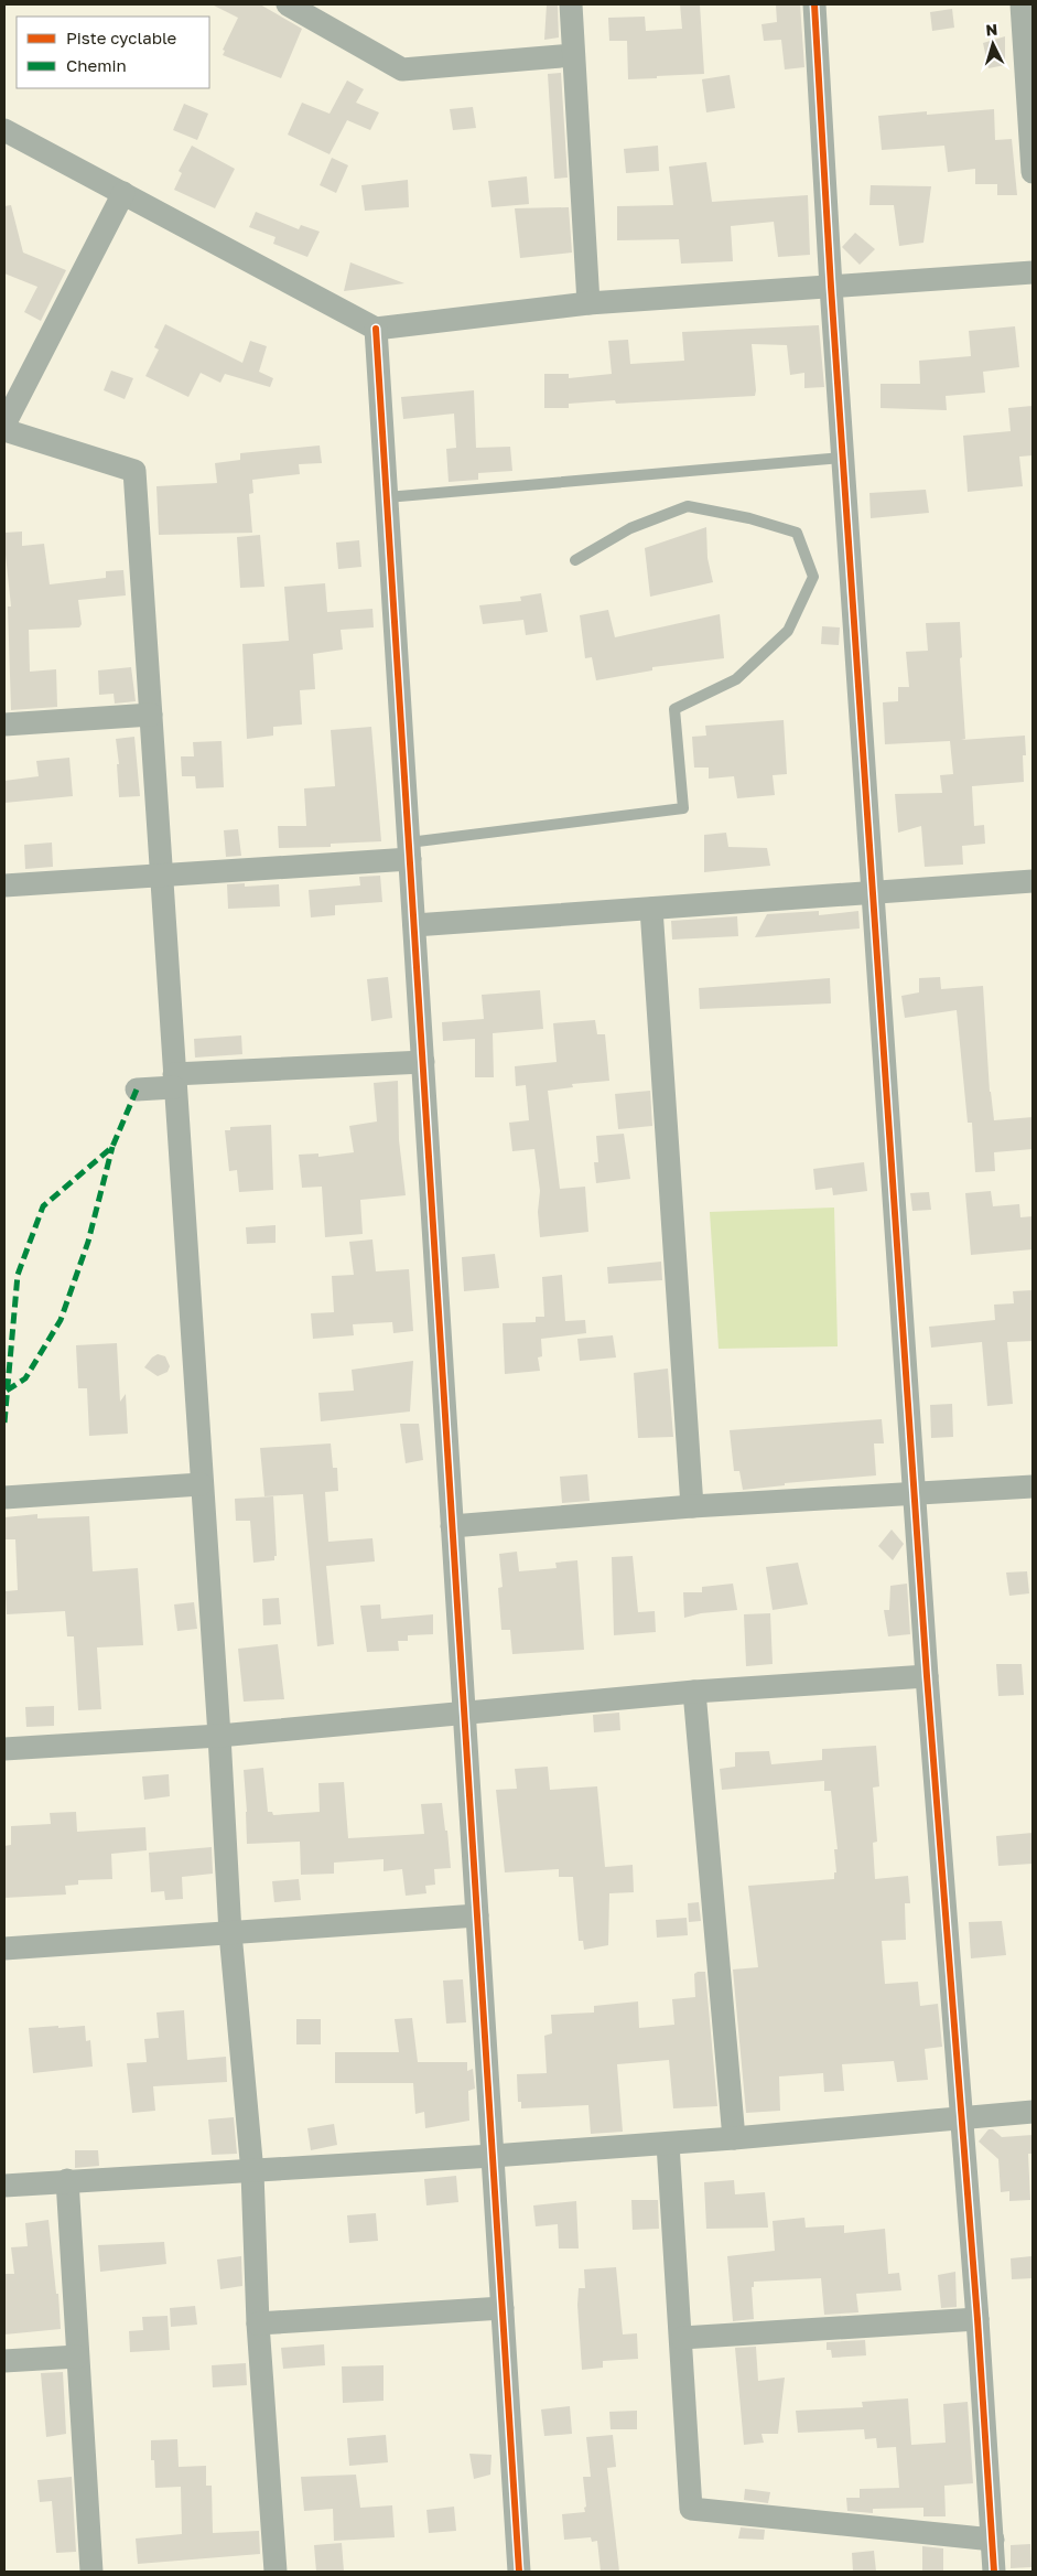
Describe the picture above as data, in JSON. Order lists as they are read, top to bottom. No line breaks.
{"legend":["Piste cyclable","Chemin"],"north":"top"}
